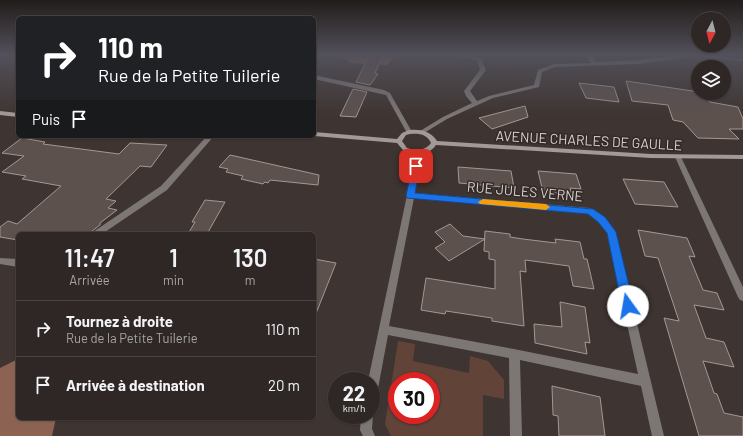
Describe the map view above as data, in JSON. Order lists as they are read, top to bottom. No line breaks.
{"streets":{"street":["AVENUE CHARLES DE GAULLE","RUE JULES VERNE"]},"north":"bottom","page":{"turn":["110 m","Rue de la Petite Tuilerie"],"then":"Puis","eta":["11:47","Arrivée","1","min","130","m"],"list":[{"name":"Tournez à droite","note":"Rue de la Petite Tuilerie","value":"110 m"},{"name":"Arrivée à destination","value":"20 m"}],"speed":"22 km/h","limit":"30"}}
